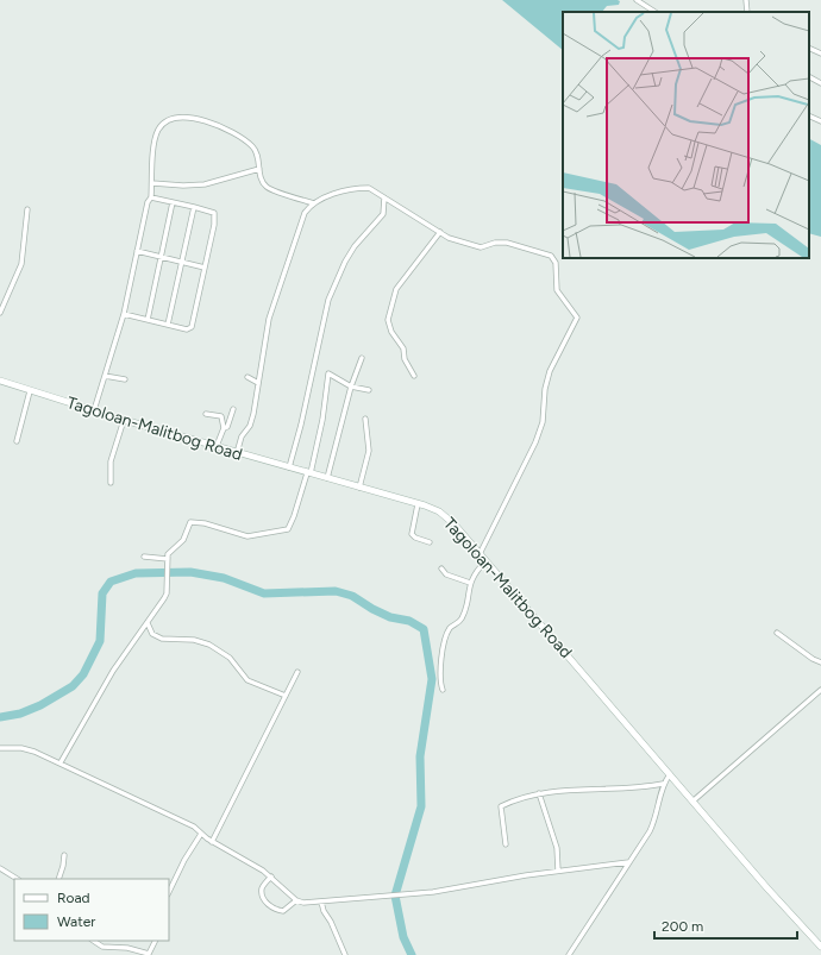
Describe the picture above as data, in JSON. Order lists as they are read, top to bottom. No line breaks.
{"streets":{"main road":["Tagoloan-Malitbog Road"]},"legend":["Road","Water"],"scale_bar":"200 m"}
